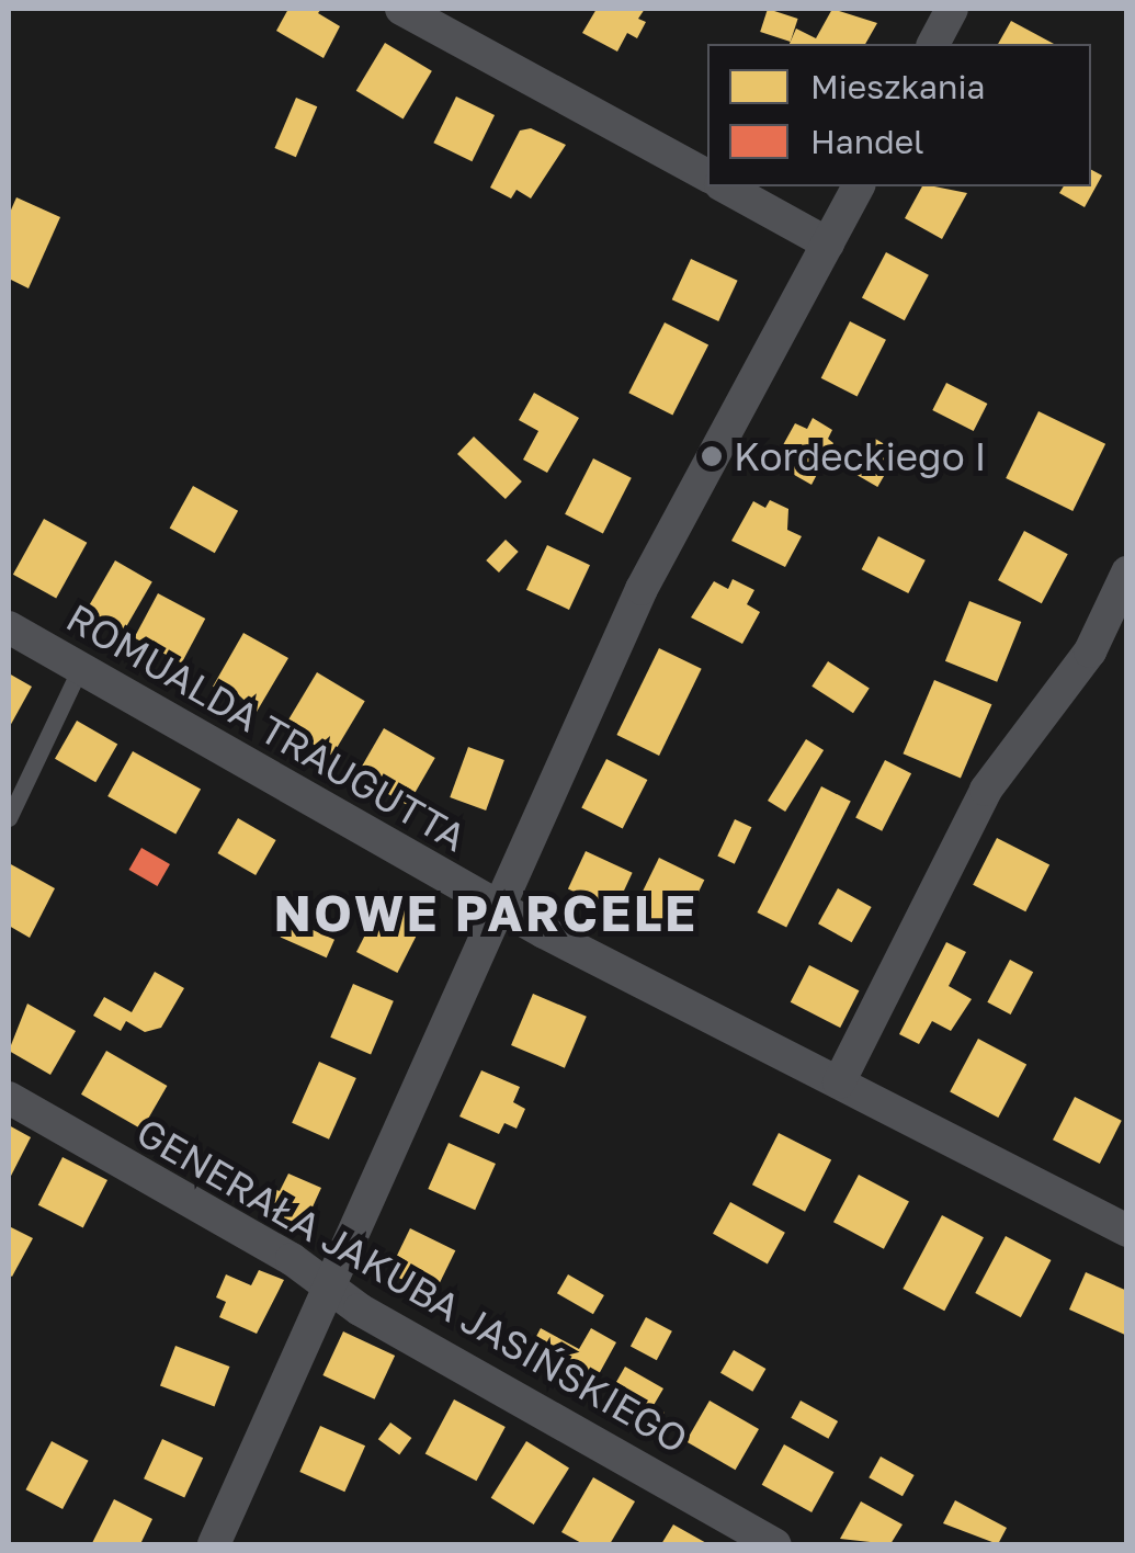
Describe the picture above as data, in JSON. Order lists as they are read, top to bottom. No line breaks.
{"streets":{"street":["ROMUALDA TRAUGUTTA","GENERAŁA JAKUBA JASIŃSKIEGO"]},"districts":["NOWE PARCELE"],"places":["Kordeckiego I"],"legend":["Mieszkania","Handel"]}
